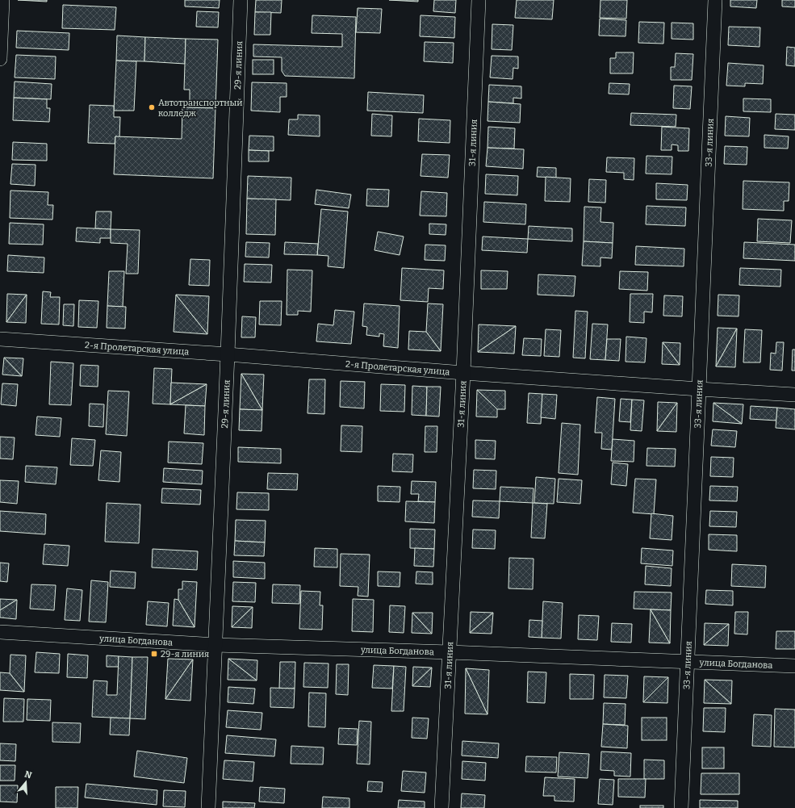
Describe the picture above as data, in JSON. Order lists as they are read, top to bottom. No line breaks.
{"streets":{"street":["29-я линия","31-я линия","33-я линия","2-я Пролетарская улица","улица Богданова"]},"crossings":[["29-я линия","2-я Пролетарская улица"],["29-я линия","улица Богданова"],["31-я линия","2-я Пролетарская улица"],["31-я линия","улица Богданова"],["33-я линия","2-я Пролетарская улица"],["33-я линия","улица Богданова"]],"places":{"other":["Автотранспортный колледж"],"transit":["29-я линия"]},"north":"top"}
